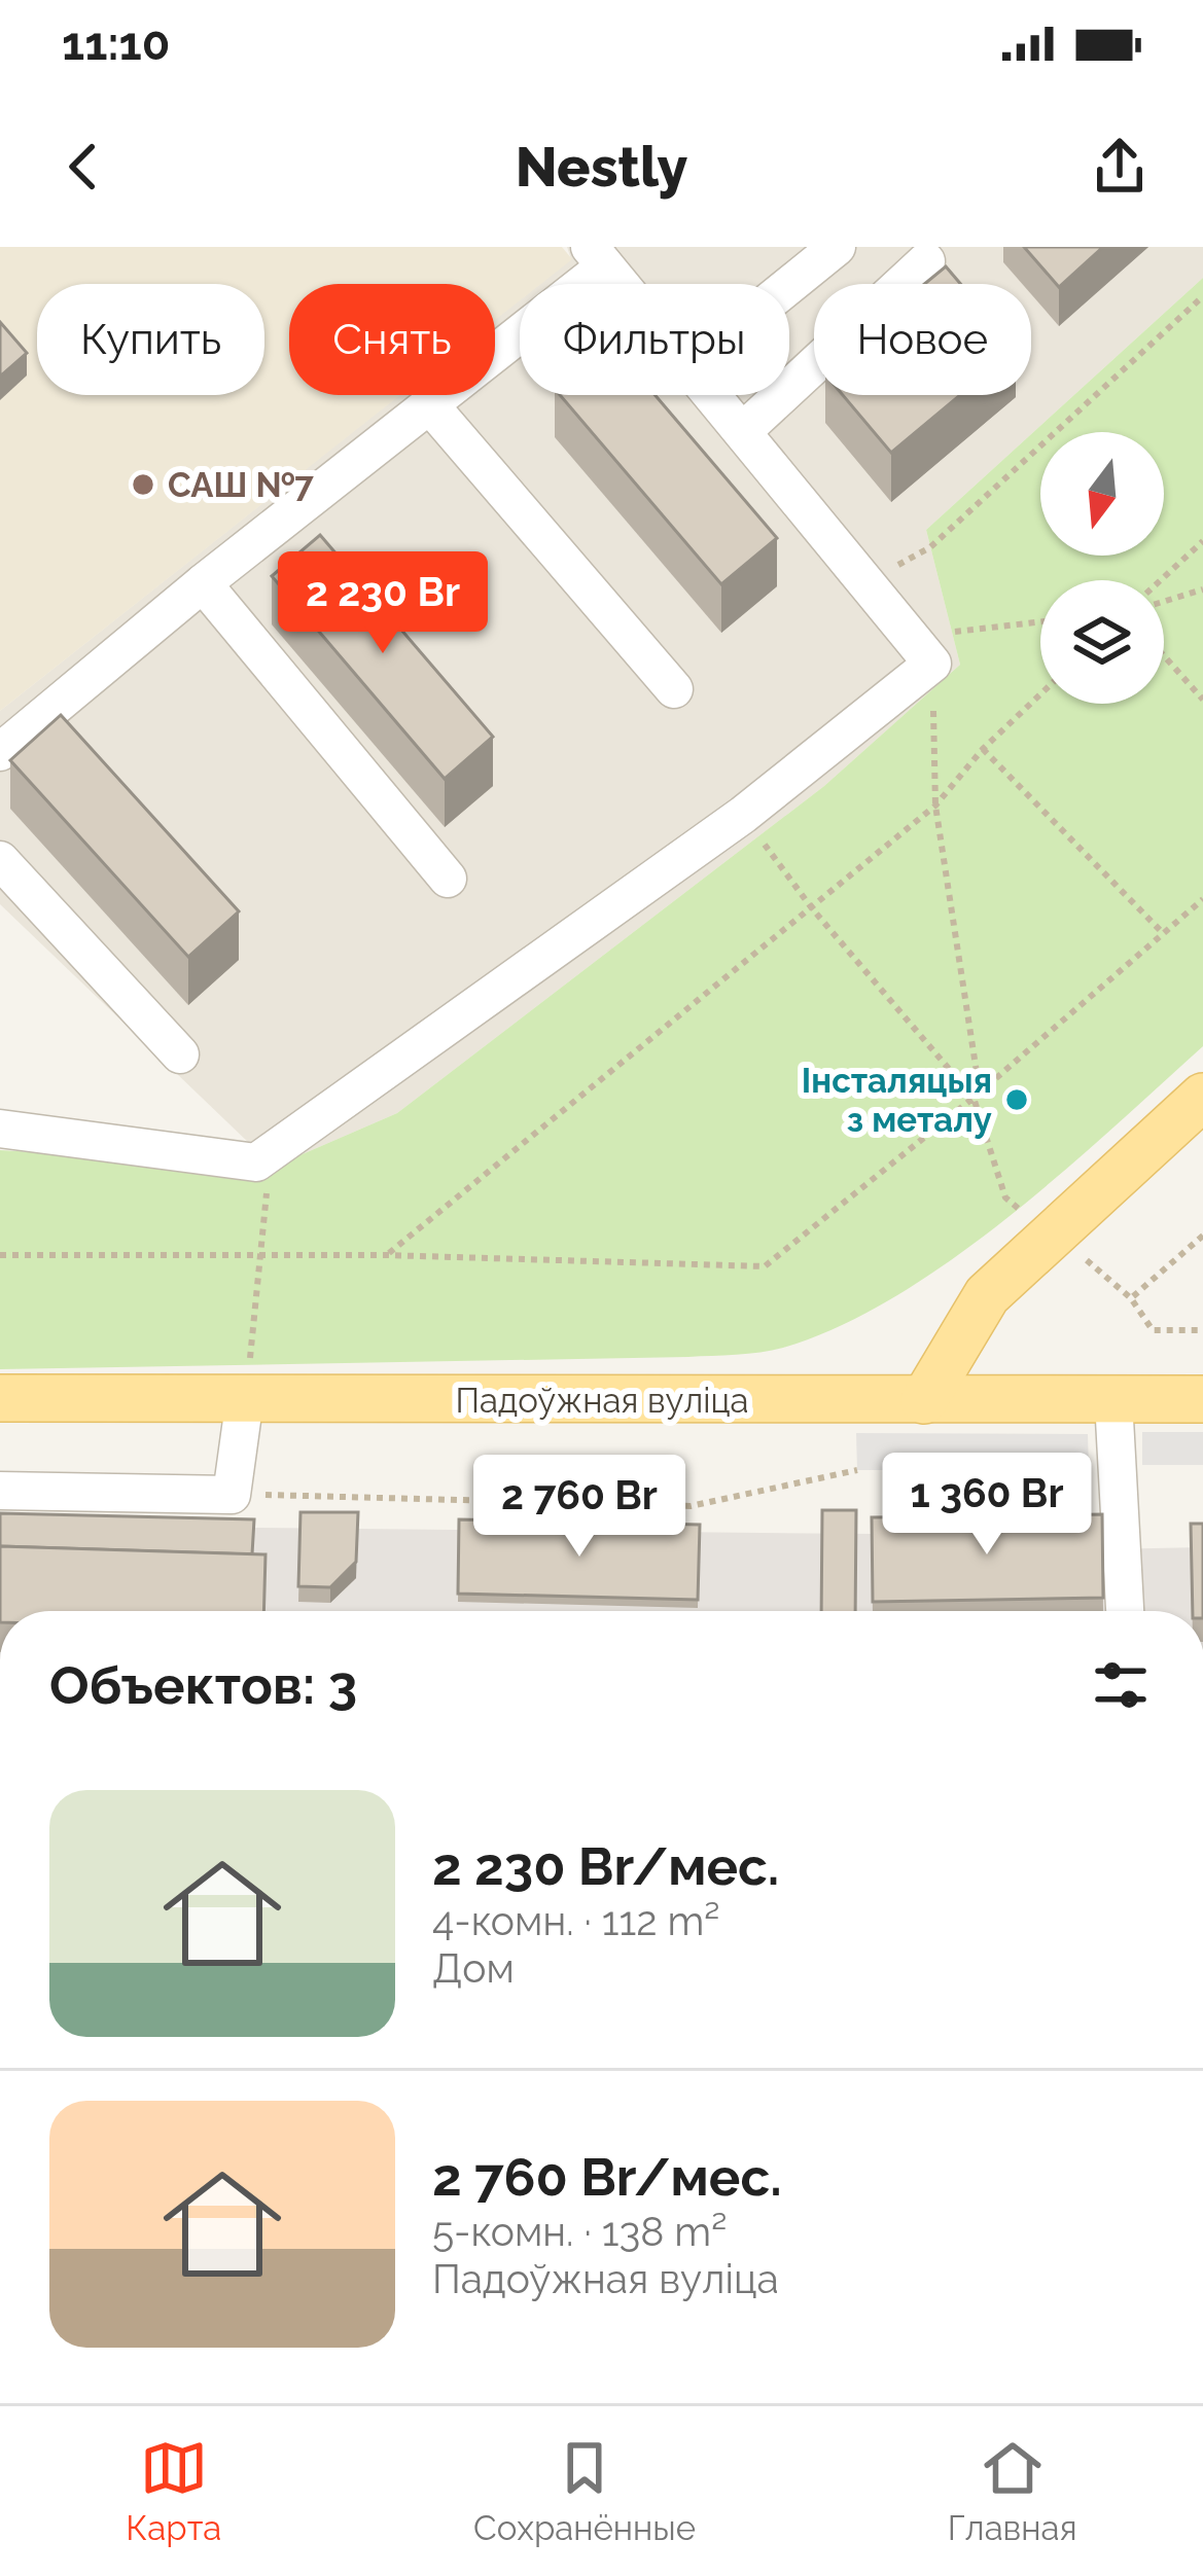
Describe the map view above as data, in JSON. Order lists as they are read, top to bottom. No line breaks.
{"streets":{"main road":["Падоўжная вуліца"]},"places":["САШ №7","Інсталяцыя з металу"],"north":"bottom","page":{"status":"11:10","header":"Nestly","chip":["Купить","Снять","Фильтры","Новое"],"price":["2 230 Br","1 360 Br","2 760 Br"],"heading":"Объектов: 3","list":[{"name":"2 230 Br/мес.","note":"4-комн. · 112 m² · Дом"},{"name":"2 760 Br/мес.","note":"5-комн. · 138 m² · Падоўжная вуліца"}],"tabs":["Карта","Сохранённые","Главная"]}}
